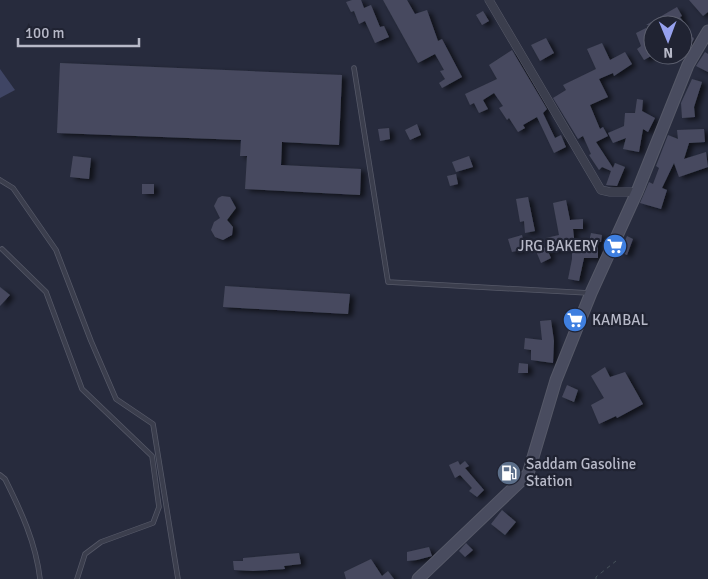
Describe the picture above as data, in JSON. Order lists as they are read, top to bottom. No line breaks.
{"places":{"supermarket":["JRG BAKERY","KAMBAL"],"fuel station":["Saddam Gasoline Station"]},"scale_bar":"100 m","north":"bottom"}
